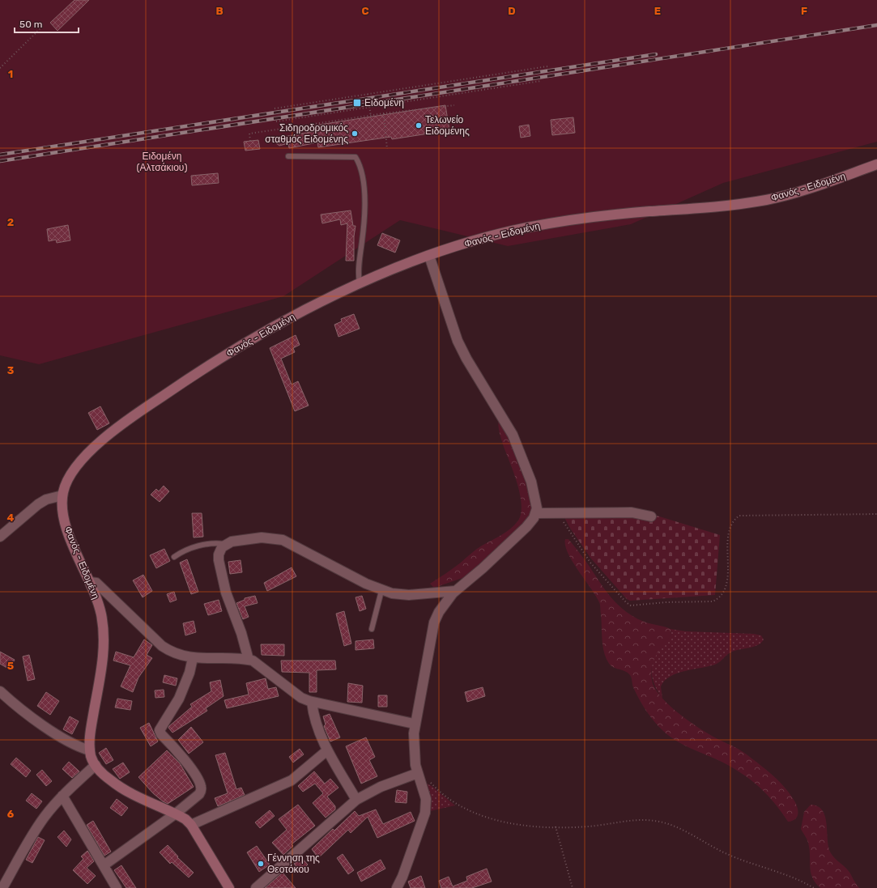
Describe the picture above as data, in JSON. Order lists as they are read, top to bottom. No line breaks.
{"streets":{"street":["Φανός - Ειδομένη"]},"parks":["Ειδομένη (Αλτσάκιου)"],"places":{"transit":["Ειδομένη"],"other":["Τελωνείο Ειδομένης","Σιδηροδρομικός σταθμός Ειδομένης","Γέννηση της Θεοτόκου"]},"scale_bar":"50 m","grid":{"columns":["B","C","D","E","F"],"rows":["1","2","3","4","5","6"]}}
